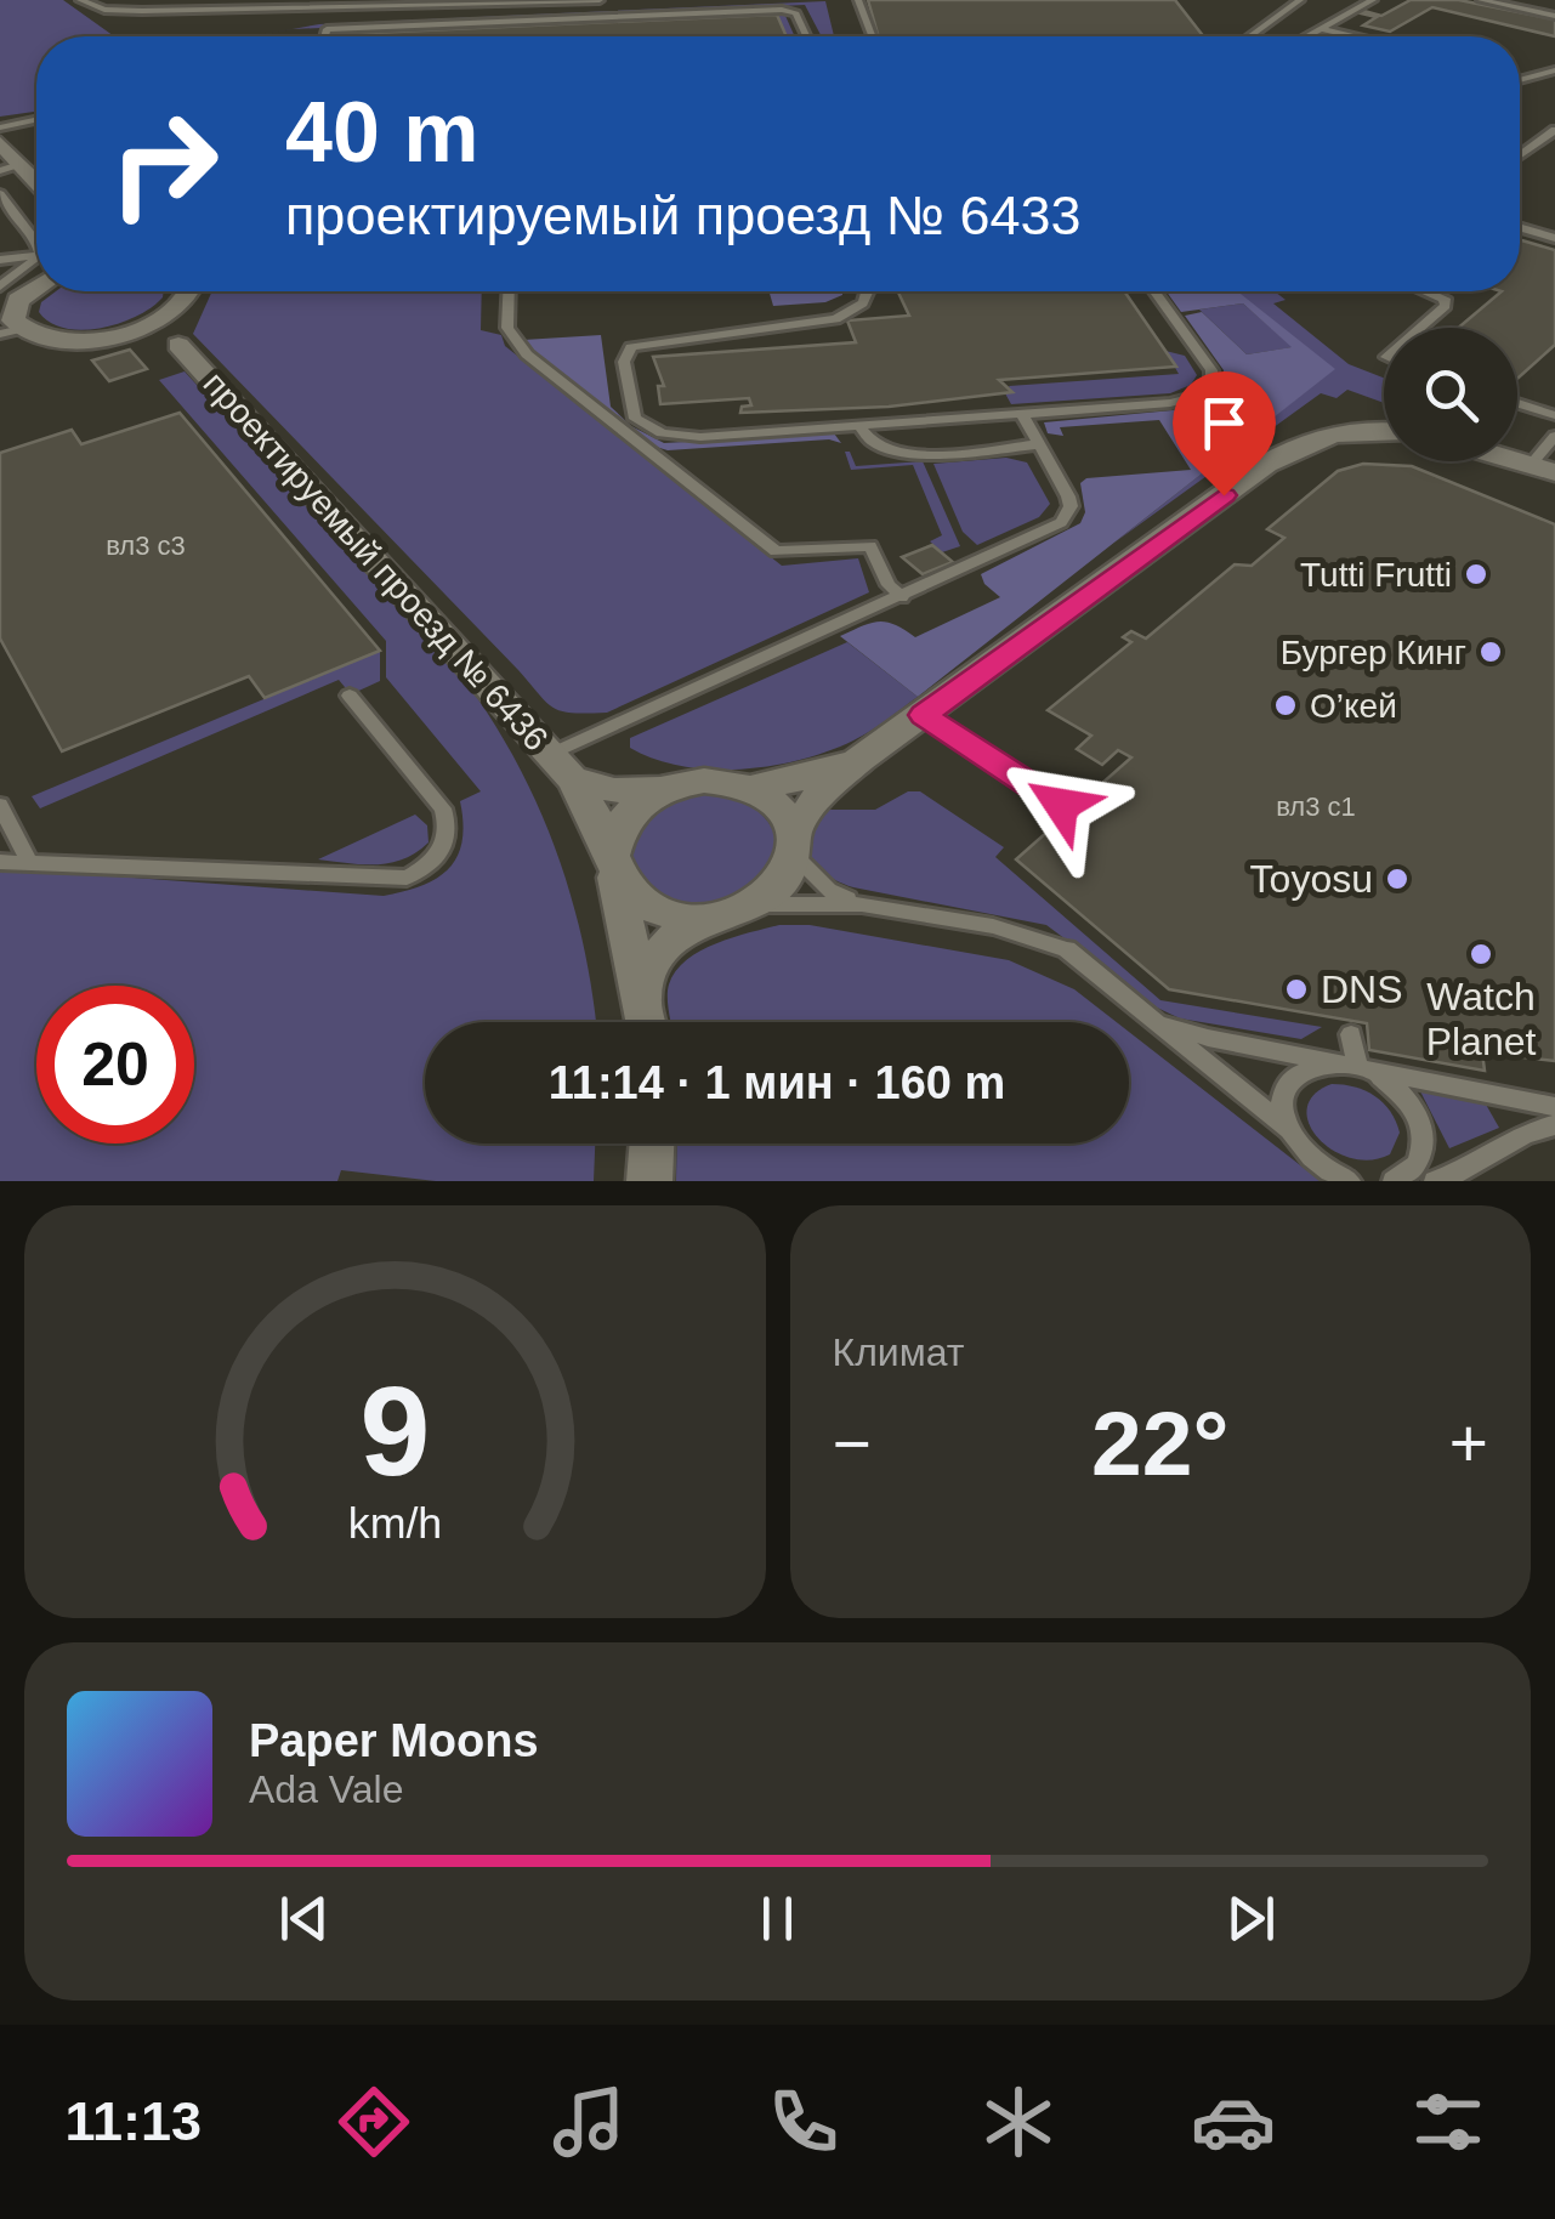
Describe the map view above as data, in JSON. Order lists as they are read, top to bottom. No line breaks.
{"streets":{"street":["проектируемый проезд № 6436"]},"places":["Tutti Frutti","Бургер Кинг","О’кей","Toyosu","Watch Planet","DNS"],"house_numbers":["вл3 с3","вл3 с1"],"page":{"turn":["40 m","проектируемый проезд № 6433"],"limit":"20","trip":"11:14 · 1 мин · 160 m","tile":"Климат","heat":["−","22°","+"],"song":["Paper Moons","Ada Vale"],"tabs":"11:13","gauge":["9","km/h"]}}
